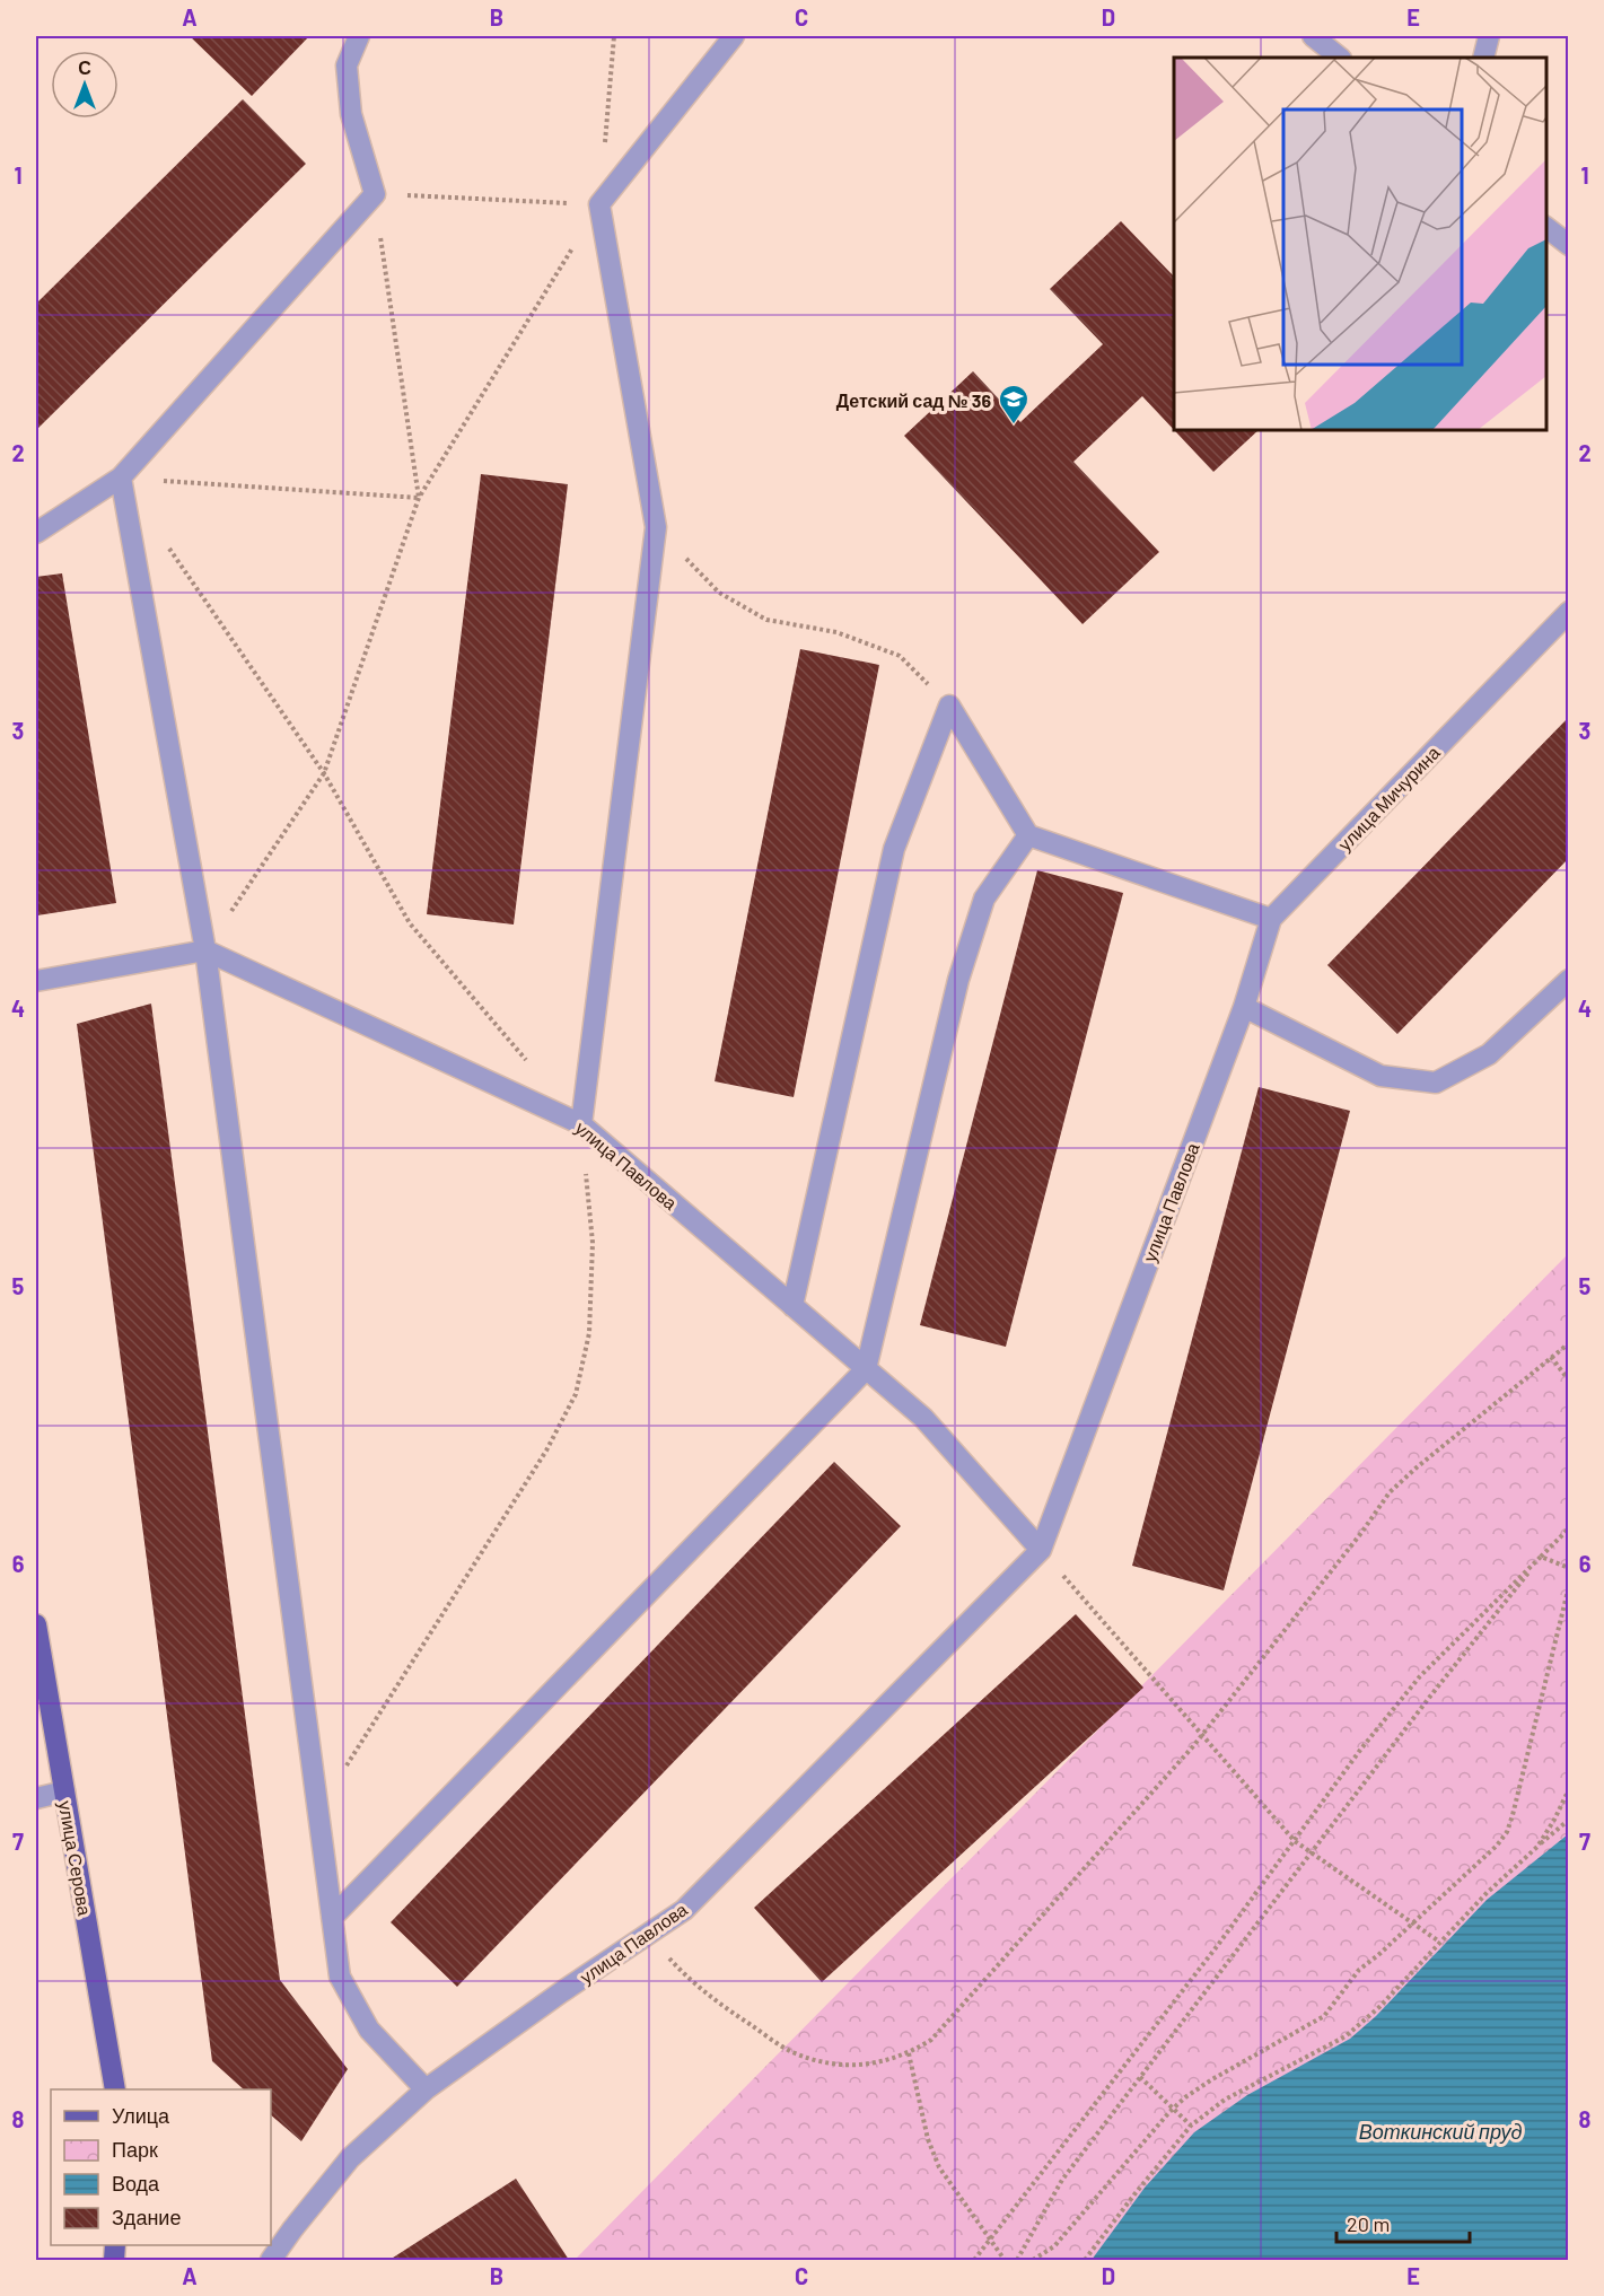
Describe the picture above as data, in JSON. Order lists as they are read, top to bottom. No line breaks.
{"streets":{"main road":["улица Серова"],"street":["улица Мичурина","улица Павлова"]},"crossings":[["улица Мичурина","улица Павлова"]],"water":["Воткинский пруд"],"places":{"school or university":["Детский сад № 36"]},"legend":["Улица","Парк","Вода","Здание"],"scale_bar":"20 m","north":"top","grid":{"columns":["A","B","C","D","E"],"rows":["1","2","3","4","5","6","7","8"]}}
